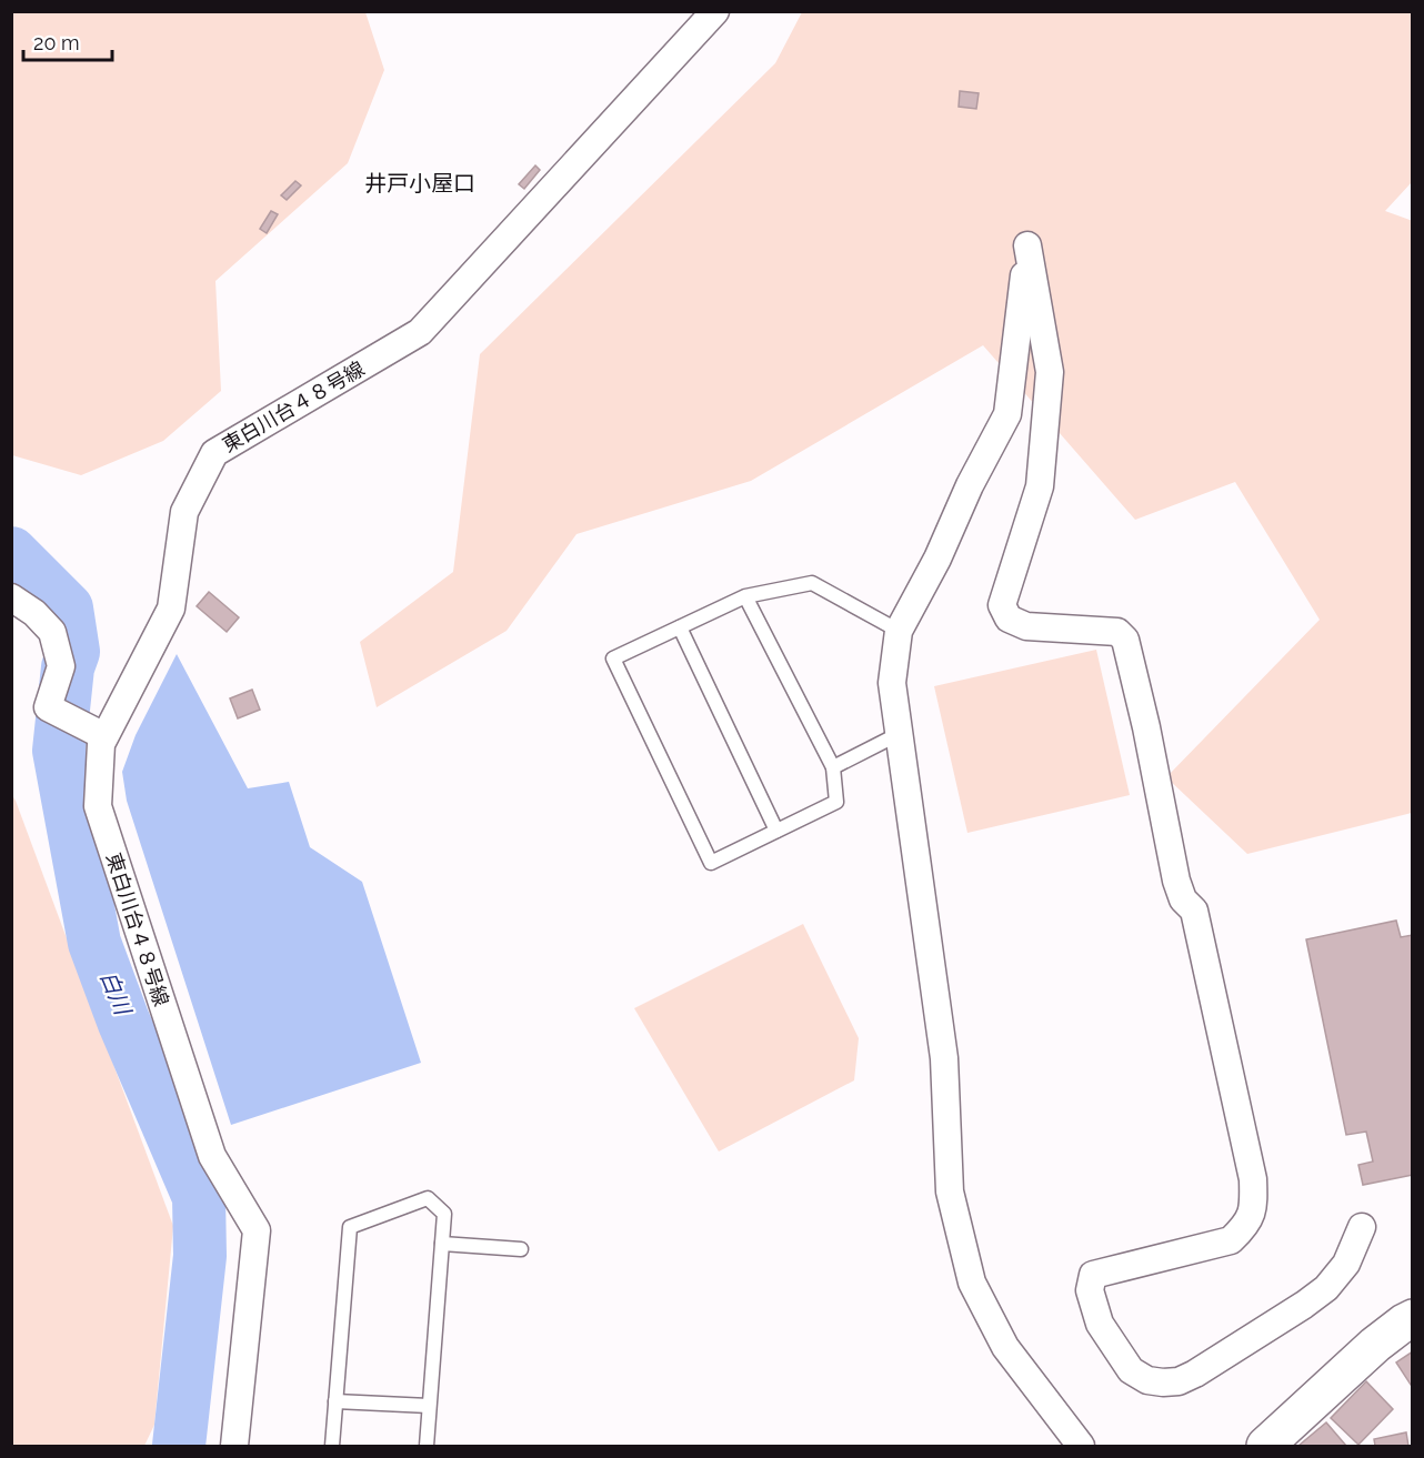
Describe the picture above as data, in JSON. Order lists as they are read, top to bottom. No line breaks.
{"streets":{"street":["東白川台４８号線"]},"districts":["井戸小屋口"],"water":["白川"],"scale_bar":"20 m"}
